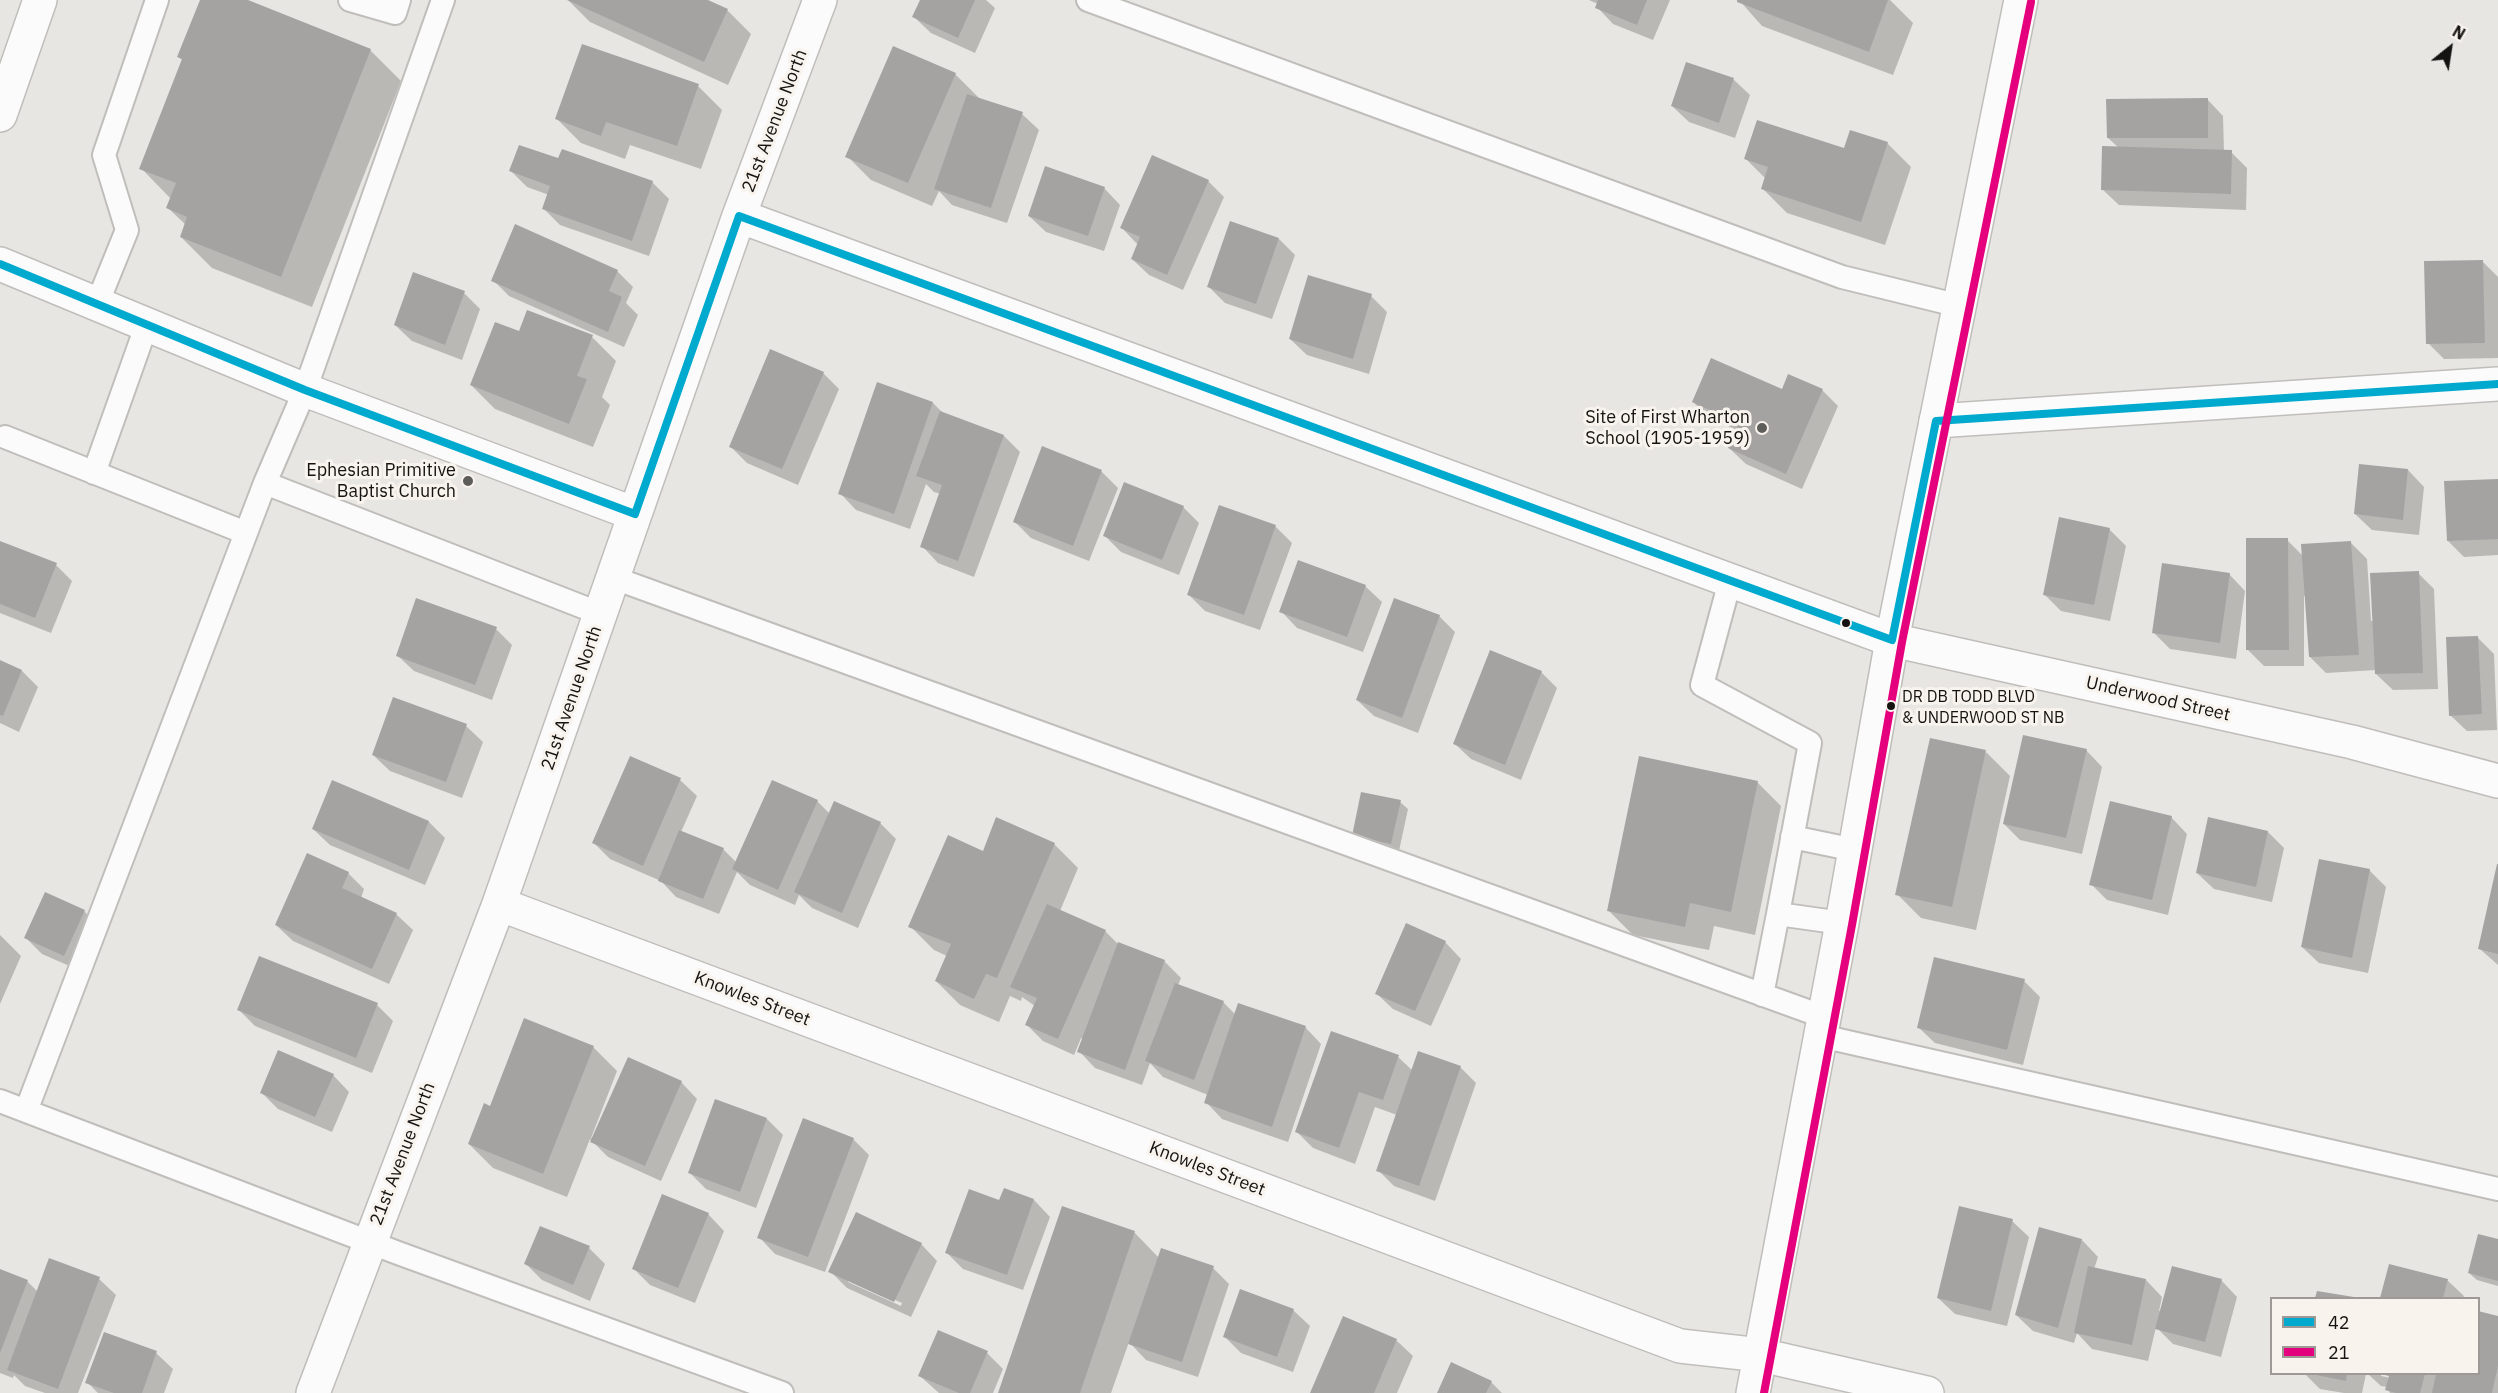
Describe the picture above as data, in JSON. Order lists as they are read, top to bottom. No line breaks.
{"streets":{"street":["21st Avenue North","Underwood Street","Knowles Street"]},"crossings":[["21st Avenue North","Underwood Street"],["21st Avenue North","Knowles Street"]],"places":["Site of First Wharton School (1905-1959)","Ephesian Primitive Baptist Church","DR DB TODD BLVD & UNDERWOOD ST NB"],"lines":["transit line 21","transit line 42"],"legend":["42","21"],"north":"top right"}
